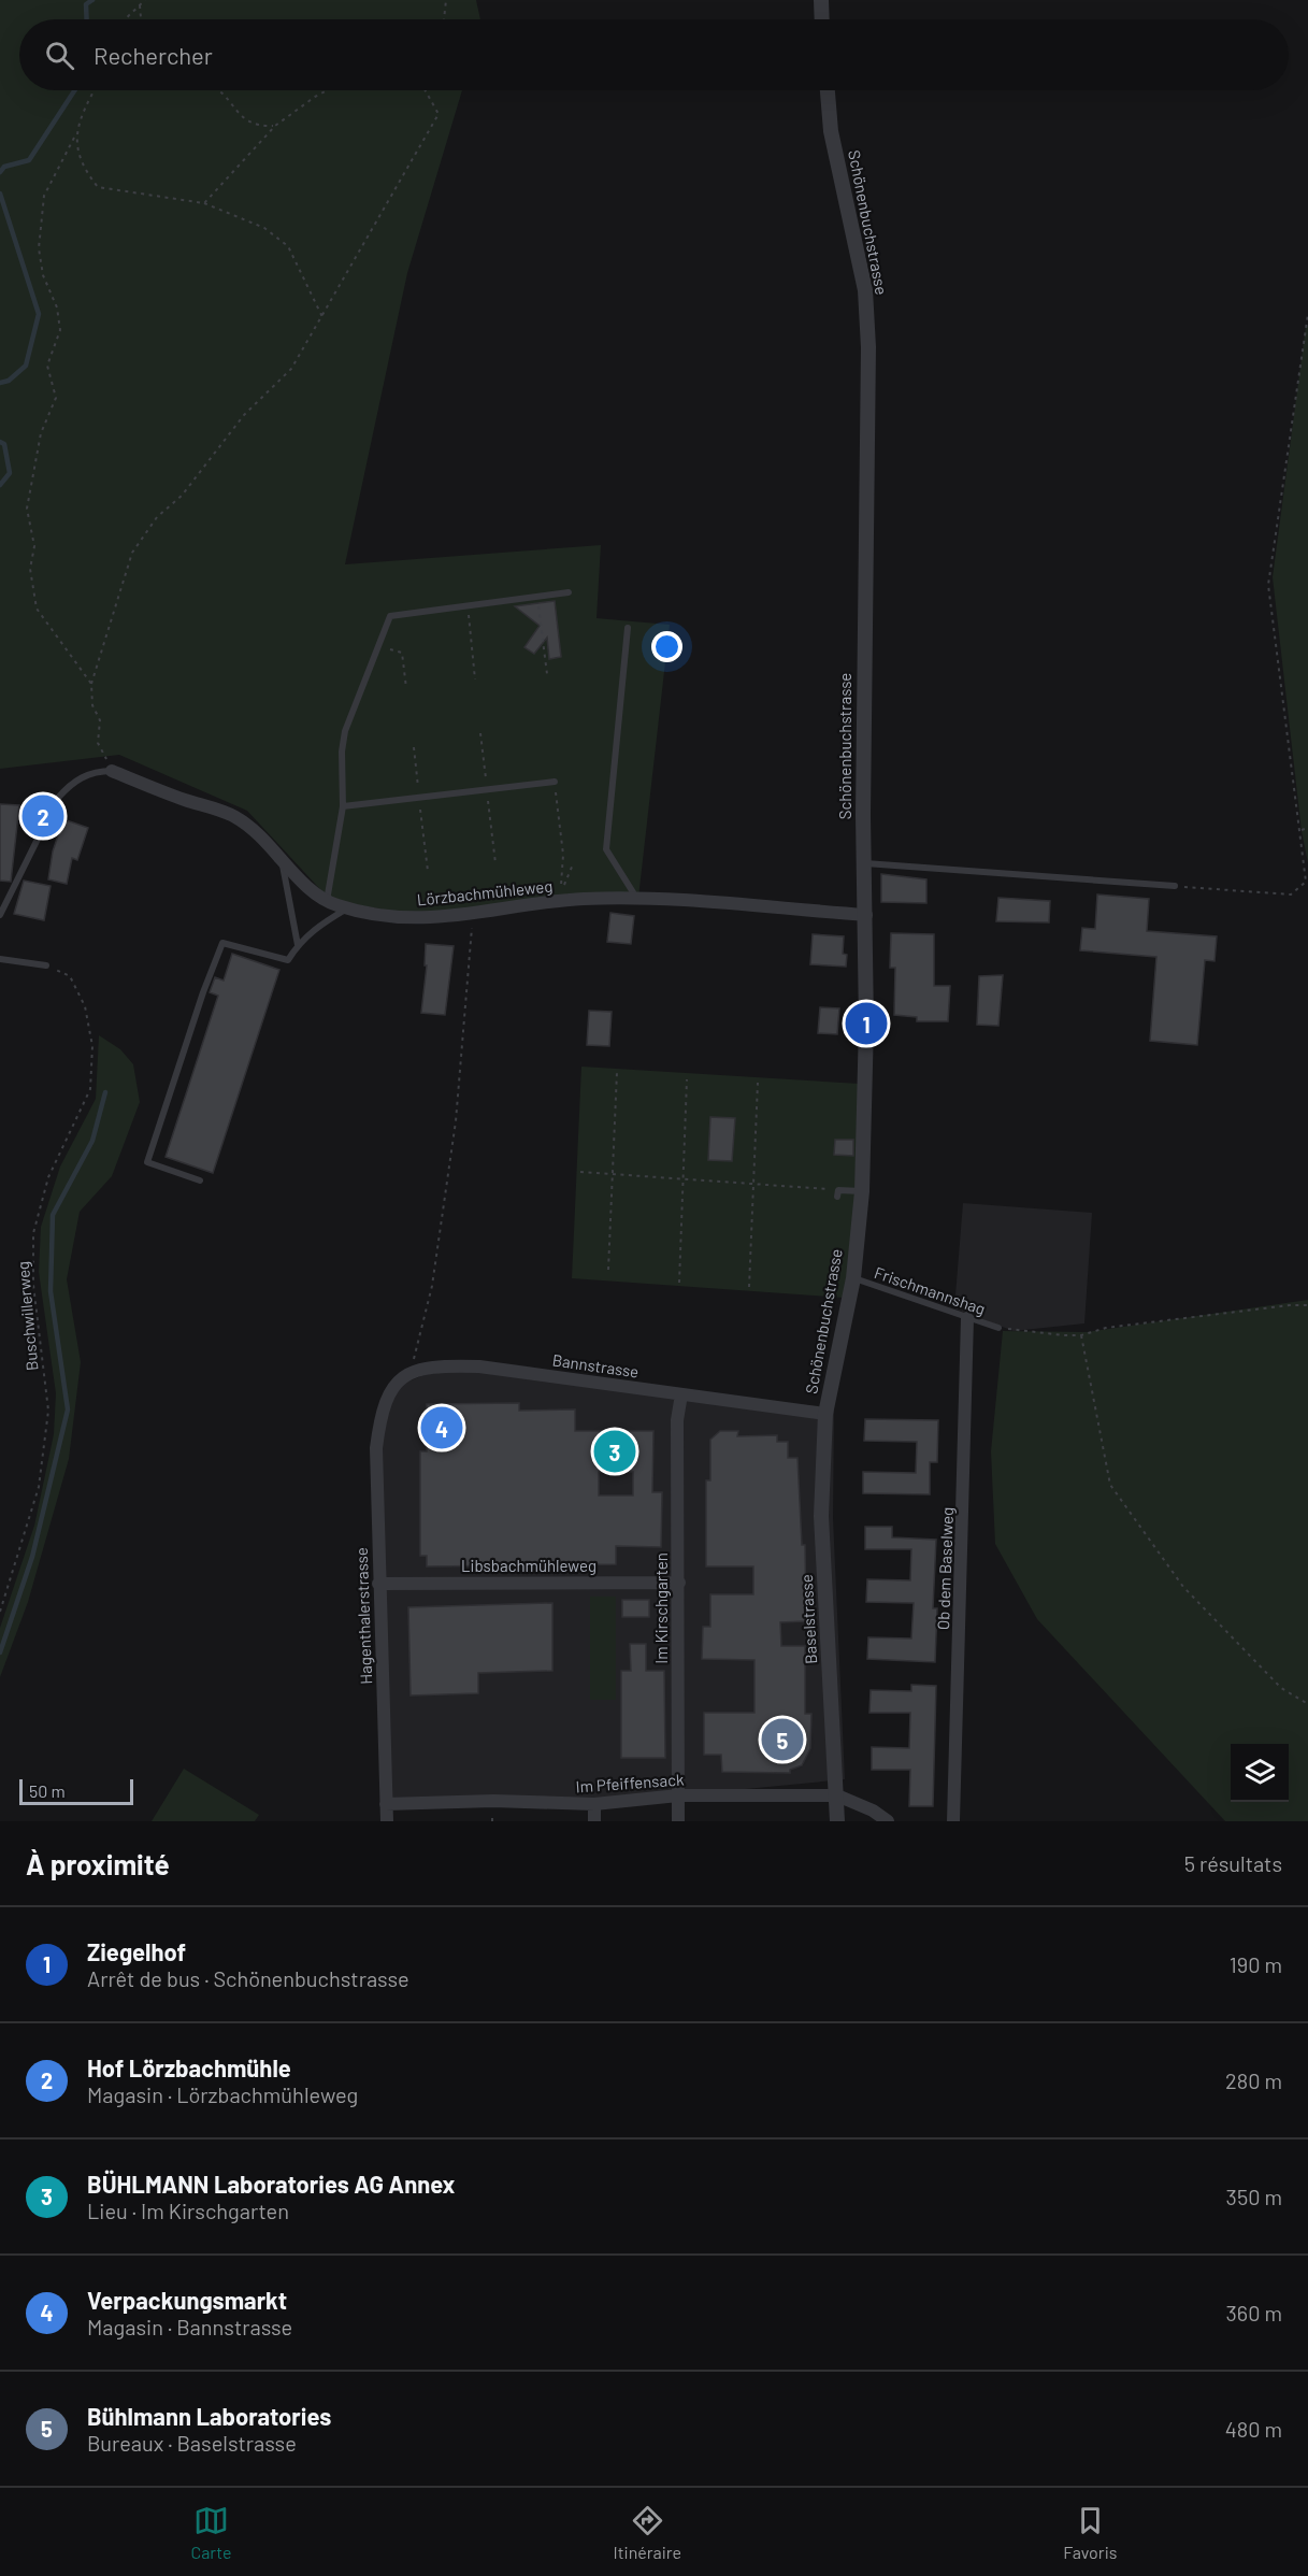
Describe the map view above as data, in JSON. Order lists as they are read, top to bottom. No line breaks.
{"streets":{"street":["Schönenbuchstrasse","Lörzbachmühleweg","Bannstrasse","Libsbachmühleweg","Ob dem Baselweg","Im Kirschgarten","Hagenthalerstrasse","Baselstrasse","Im Pfeiffensack"],"lane":["Frischmannshag"],"path":["Buschwillerweg"]},"crossings":[["Schönenbuchstrasse","Lörzbachmühleweg"],["Schönenbuchstrasse","Frischmannshag"],["Schönenbuchstrasse","Bannstrasse"],["Schönenbuchstrasse","Baselstrasse"],["Frischmannshag","Ob dem Baselweg"],["Bannstrasse","Im Kirschgarten"],["Bannstrasse","Hagenthalerstrasse"],["Bannstrasse","Baselstrasse"],["Libsbachmühleweg","Im Kirschgarten"],["Libsbachmühleweg","Hagenthalerstrasse"],["Im Kirschgarten","Im Pfeiffensack"],["Hagenthalerstrasse","Im Pfeiffensack"],["Baselstrasse","Im Pfeiffensack"]],"scale_bar":"50 m","page":{"search":"Rechercher","pins":["2","1","4","3","5"],"scale":"50 m","heading":["À proximité","5 résultats"],"list":[{"mark":"1","name":"Ziegelhof","note":"Arrêt de bus · Schönenbuchstrasse","value":"190 m"},{"mark":"2","name":"Hof Lörzbachmühle","note":"Magasin · Lörzbachmühleweg","value":"280 m"},{"mark":"3","name":"BÜHLMANN Laboratories AG Annex","note":"Lieu · Im Kirschgarten","value":"350 m"},{"mark":"4","name":"Verpackungsmarkt","note":"Magasin · Bannstrasse","value":"360 m"},{"mark":"5","name":"Bühlmann Laboratories","note":"Bureaux · Baselstrasse","value":"480 m"}],"nav":["Carte","Itinéraire","Favoris"]}}
